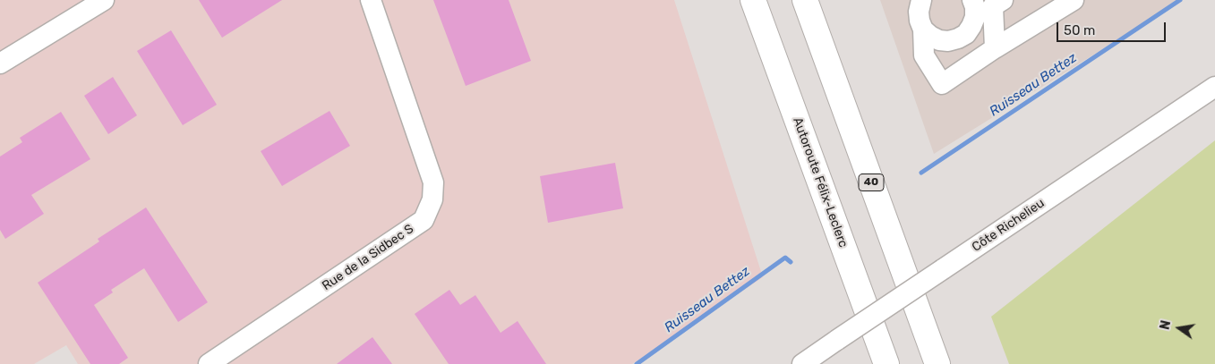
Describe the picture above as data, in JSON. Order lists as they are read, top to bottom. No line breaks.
{"streets":{"highway":["Autoroute Félix-Leclerc","40"],"street":["Côte Richelieu","Rue de la Sidbec S"]},"water":["Ruisseau Bettez"],"scale_bar":"50 m","north":"left"}
